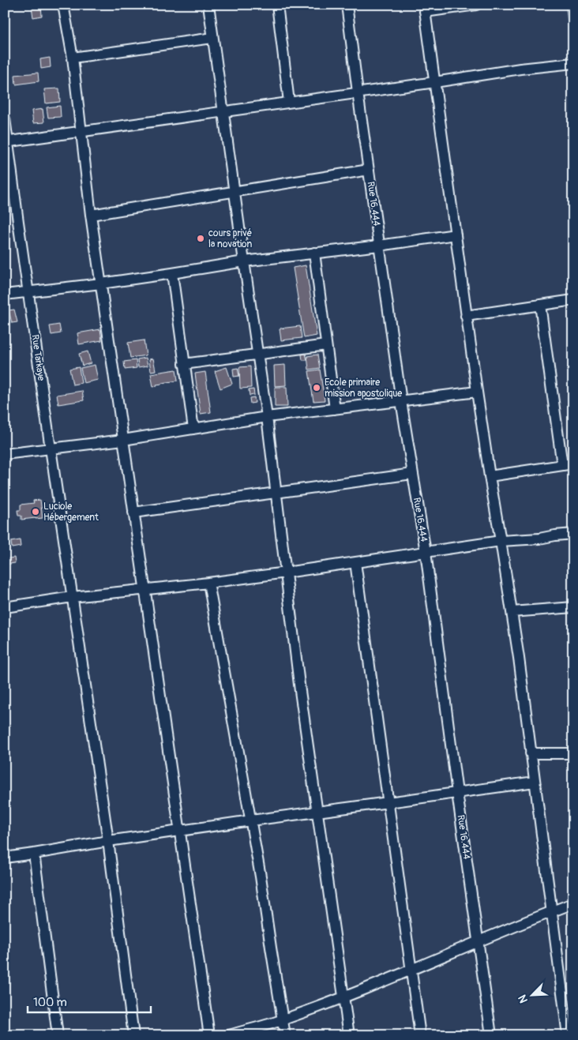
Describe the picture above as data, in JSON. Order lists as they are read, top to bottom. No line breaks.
{"streets":{"street":["Rue 16.444","Rue Tarkaye"]},"places":["cours privé la novation","Ecole primaire mission apostolique","Luciole Hébergement"],"scale_bar":"100 m","north":"bottom left"}
